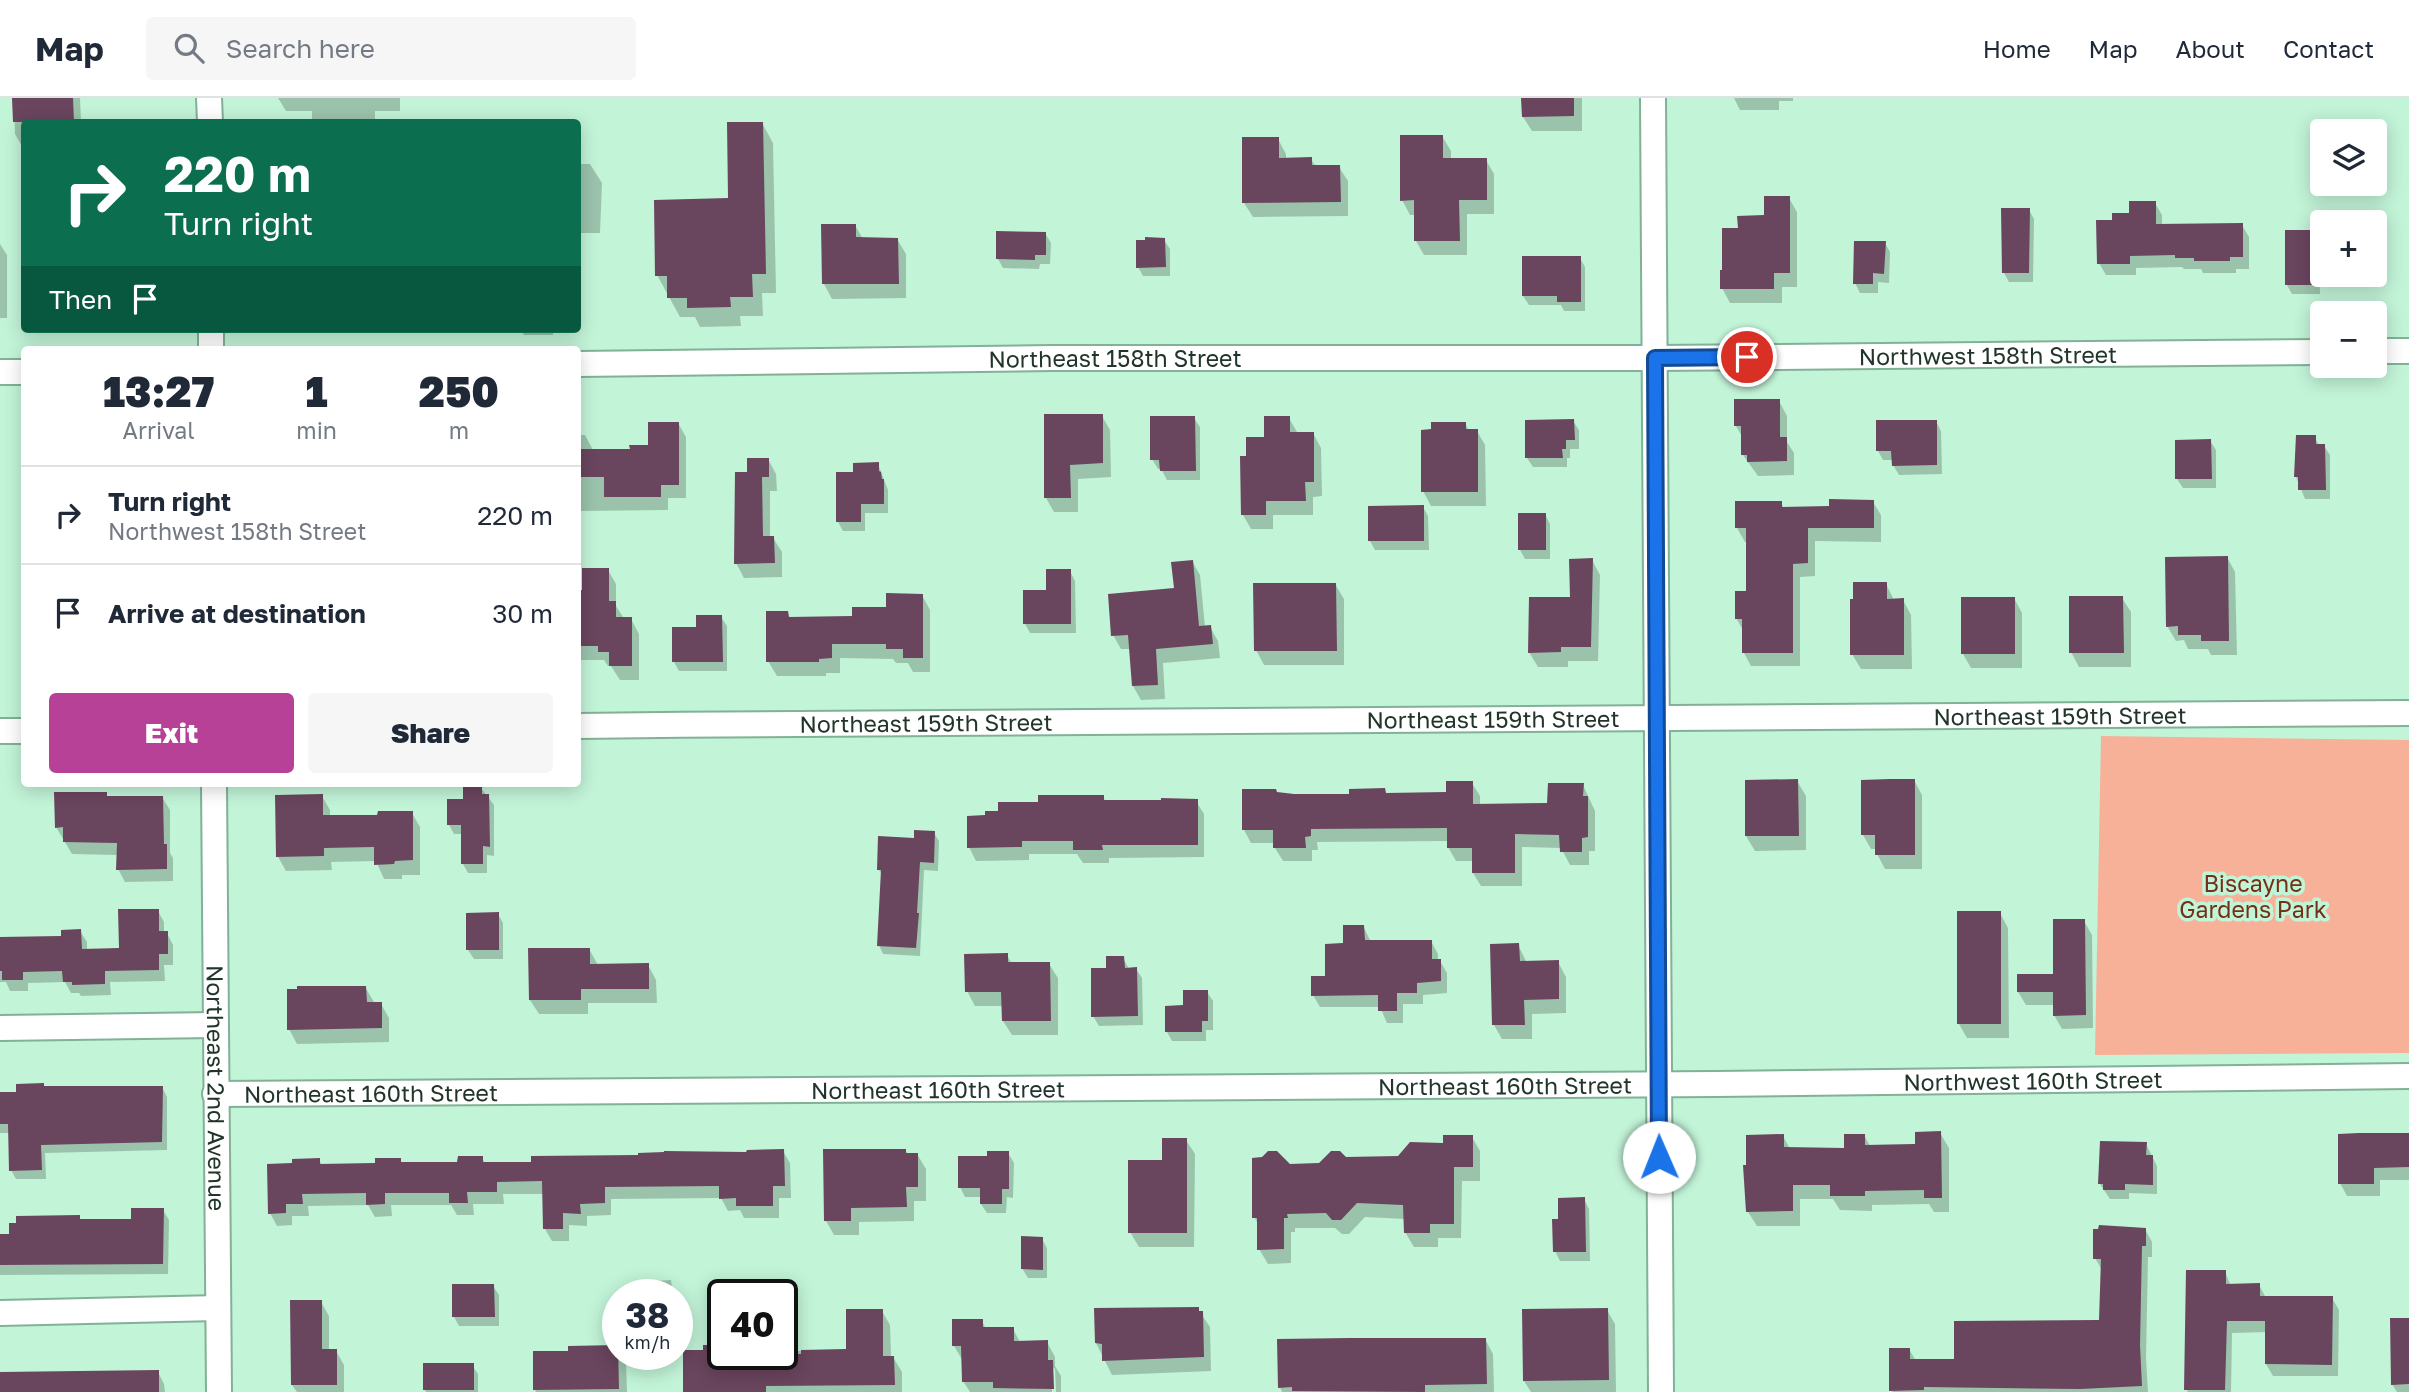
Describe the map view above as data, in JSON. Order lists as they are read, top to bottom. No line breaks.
{"streets":{"street":["Northwest 158th Street","Northeast 158th Street","Northeast 159th Street","Northwest 160th Street","Northeast 160th Street","Northeast 2nd Avenue"]},"crossings":[["Northwest 158th Street","Northeast 158th Street"],["Northwest 160th Street","Northeast 160th Street"],["Northeast 160th Street","Northeast 2nd Avenue"]],"parks":["Biscayne Gardens Park"],"page":{"header":"Map","search":"Search here","nav":["Home","Map","About","Contact"],"map_buttons":["+","−"],"turn":["220 m","Turn right"],"then":"Then","eta":["13:27","Arrival","1","min","250","m"],"list":[{"name":"Turn right","note":"Northwest 158th Street","value":"220 m"},{"name":"Arrive at destination","value":"30 m"}],"buttons":["Exit","Share"],"speed":"38 km/h","limit":"40"}}
